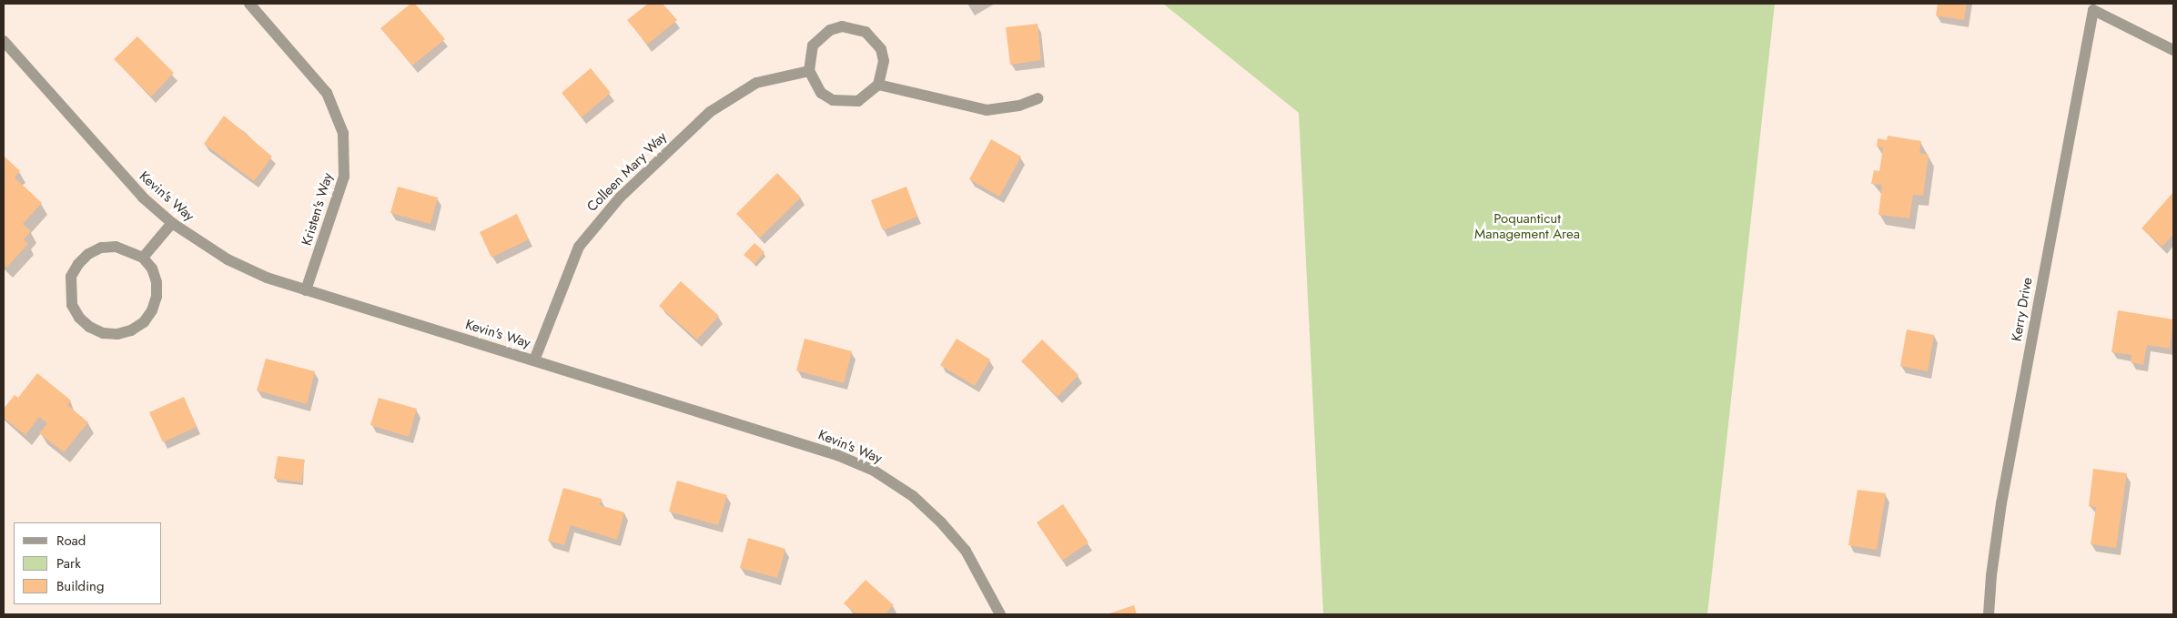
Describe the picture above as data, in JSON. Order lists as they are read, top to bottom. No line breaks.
{"streets":{"street":["Colleen Mary Way","Kevin's Way","Kristen's Way","Kerry Drive"]},"crossings":[["Colleen Mary Way","Kevin's Way"],["Kevin's Way","Kristen's Way"]],"parks":["Poquanticut Management Area"],"legend":["Road","Park","Building"]}
